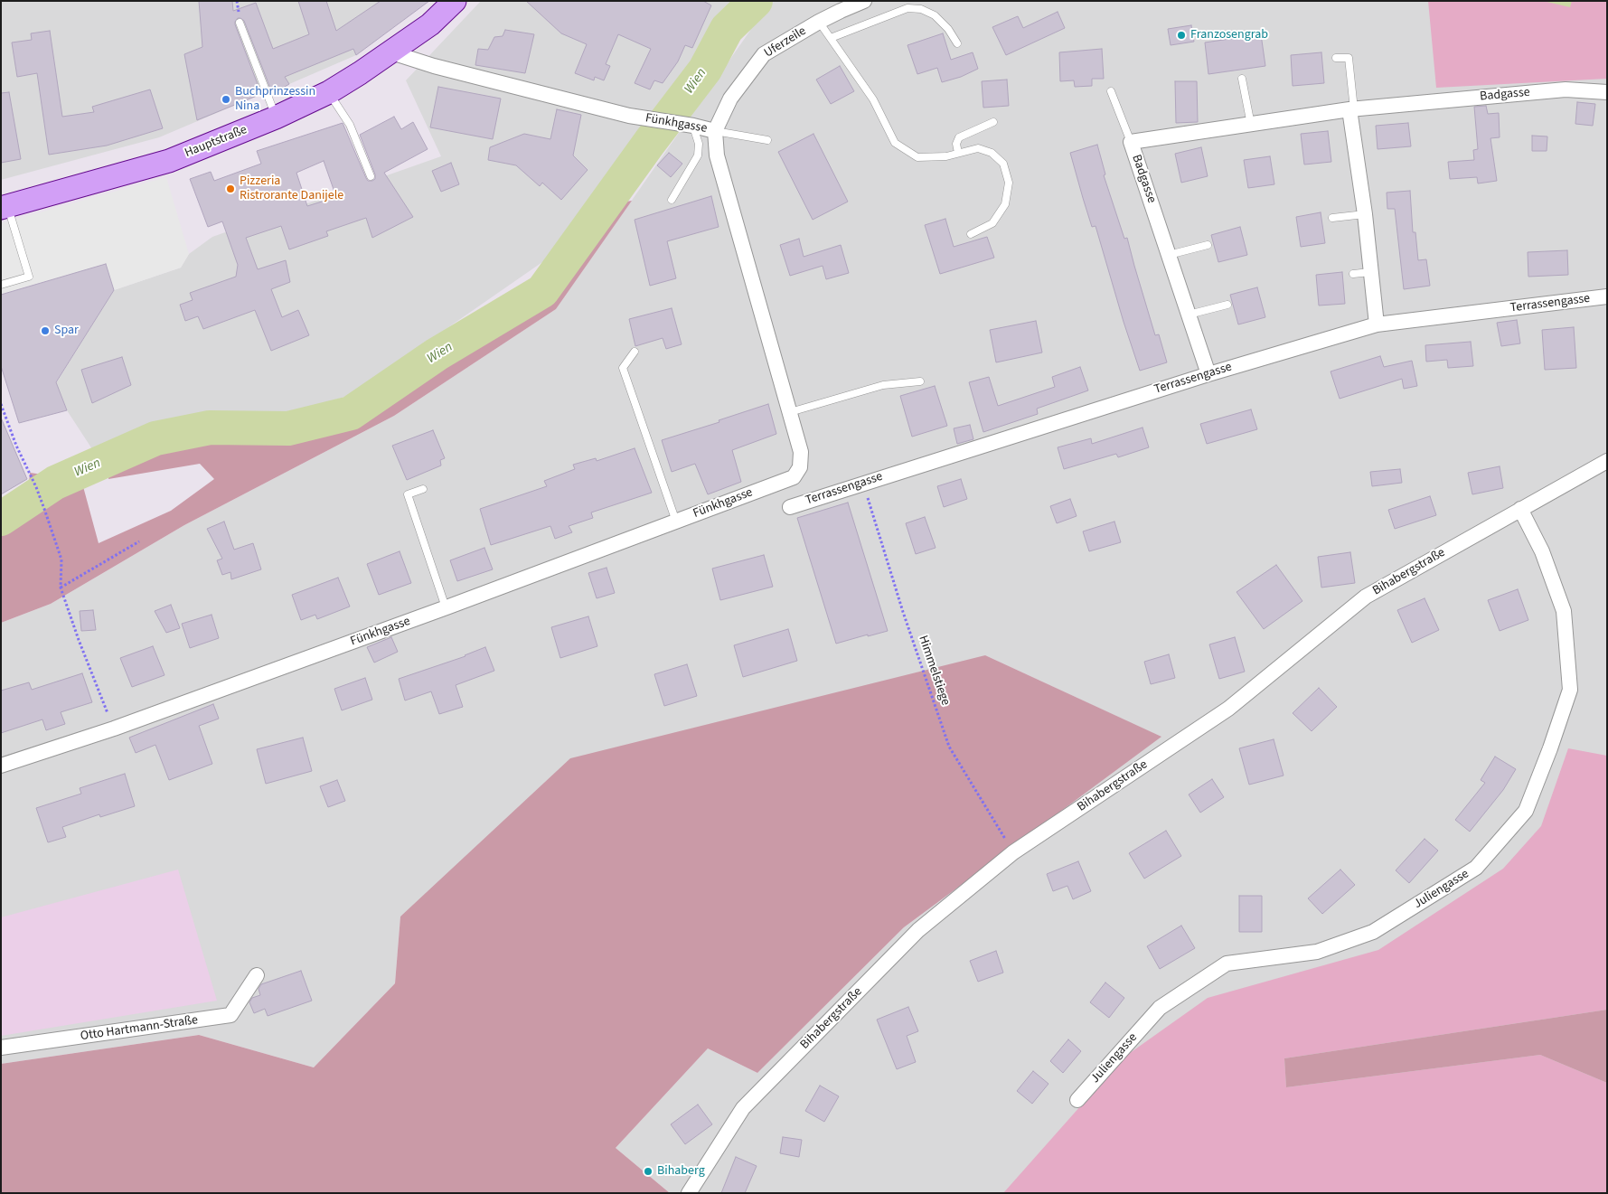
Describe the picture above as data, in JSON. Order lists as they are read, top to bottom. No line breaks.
{"streets":{"main road":["Hauptstraße"],"street":["Uferzeile","Badgasse","Fünkhgasse","Terrassengasse","Bihabergstraße","Juliengasse","Otto Hartmann-Straße"],"path":["Himmelstiege"]},"crossings":[["Uferzeile","Fünkhgasse"],["Badgasse","Terrassengasse"],["Fünkhgasse","Hauptstraße"],["Terrassengasse","Himmelstiege"],["Bihabergstraße","Himmelstiege"],["Bihabergstraße","Juliengasse"]],"water":["Wien"],"places":["Franzosengrab","Buchprinzessin Nina","Pizzeria Ristrorante Danijele","Spar","Bihaberg"]}
